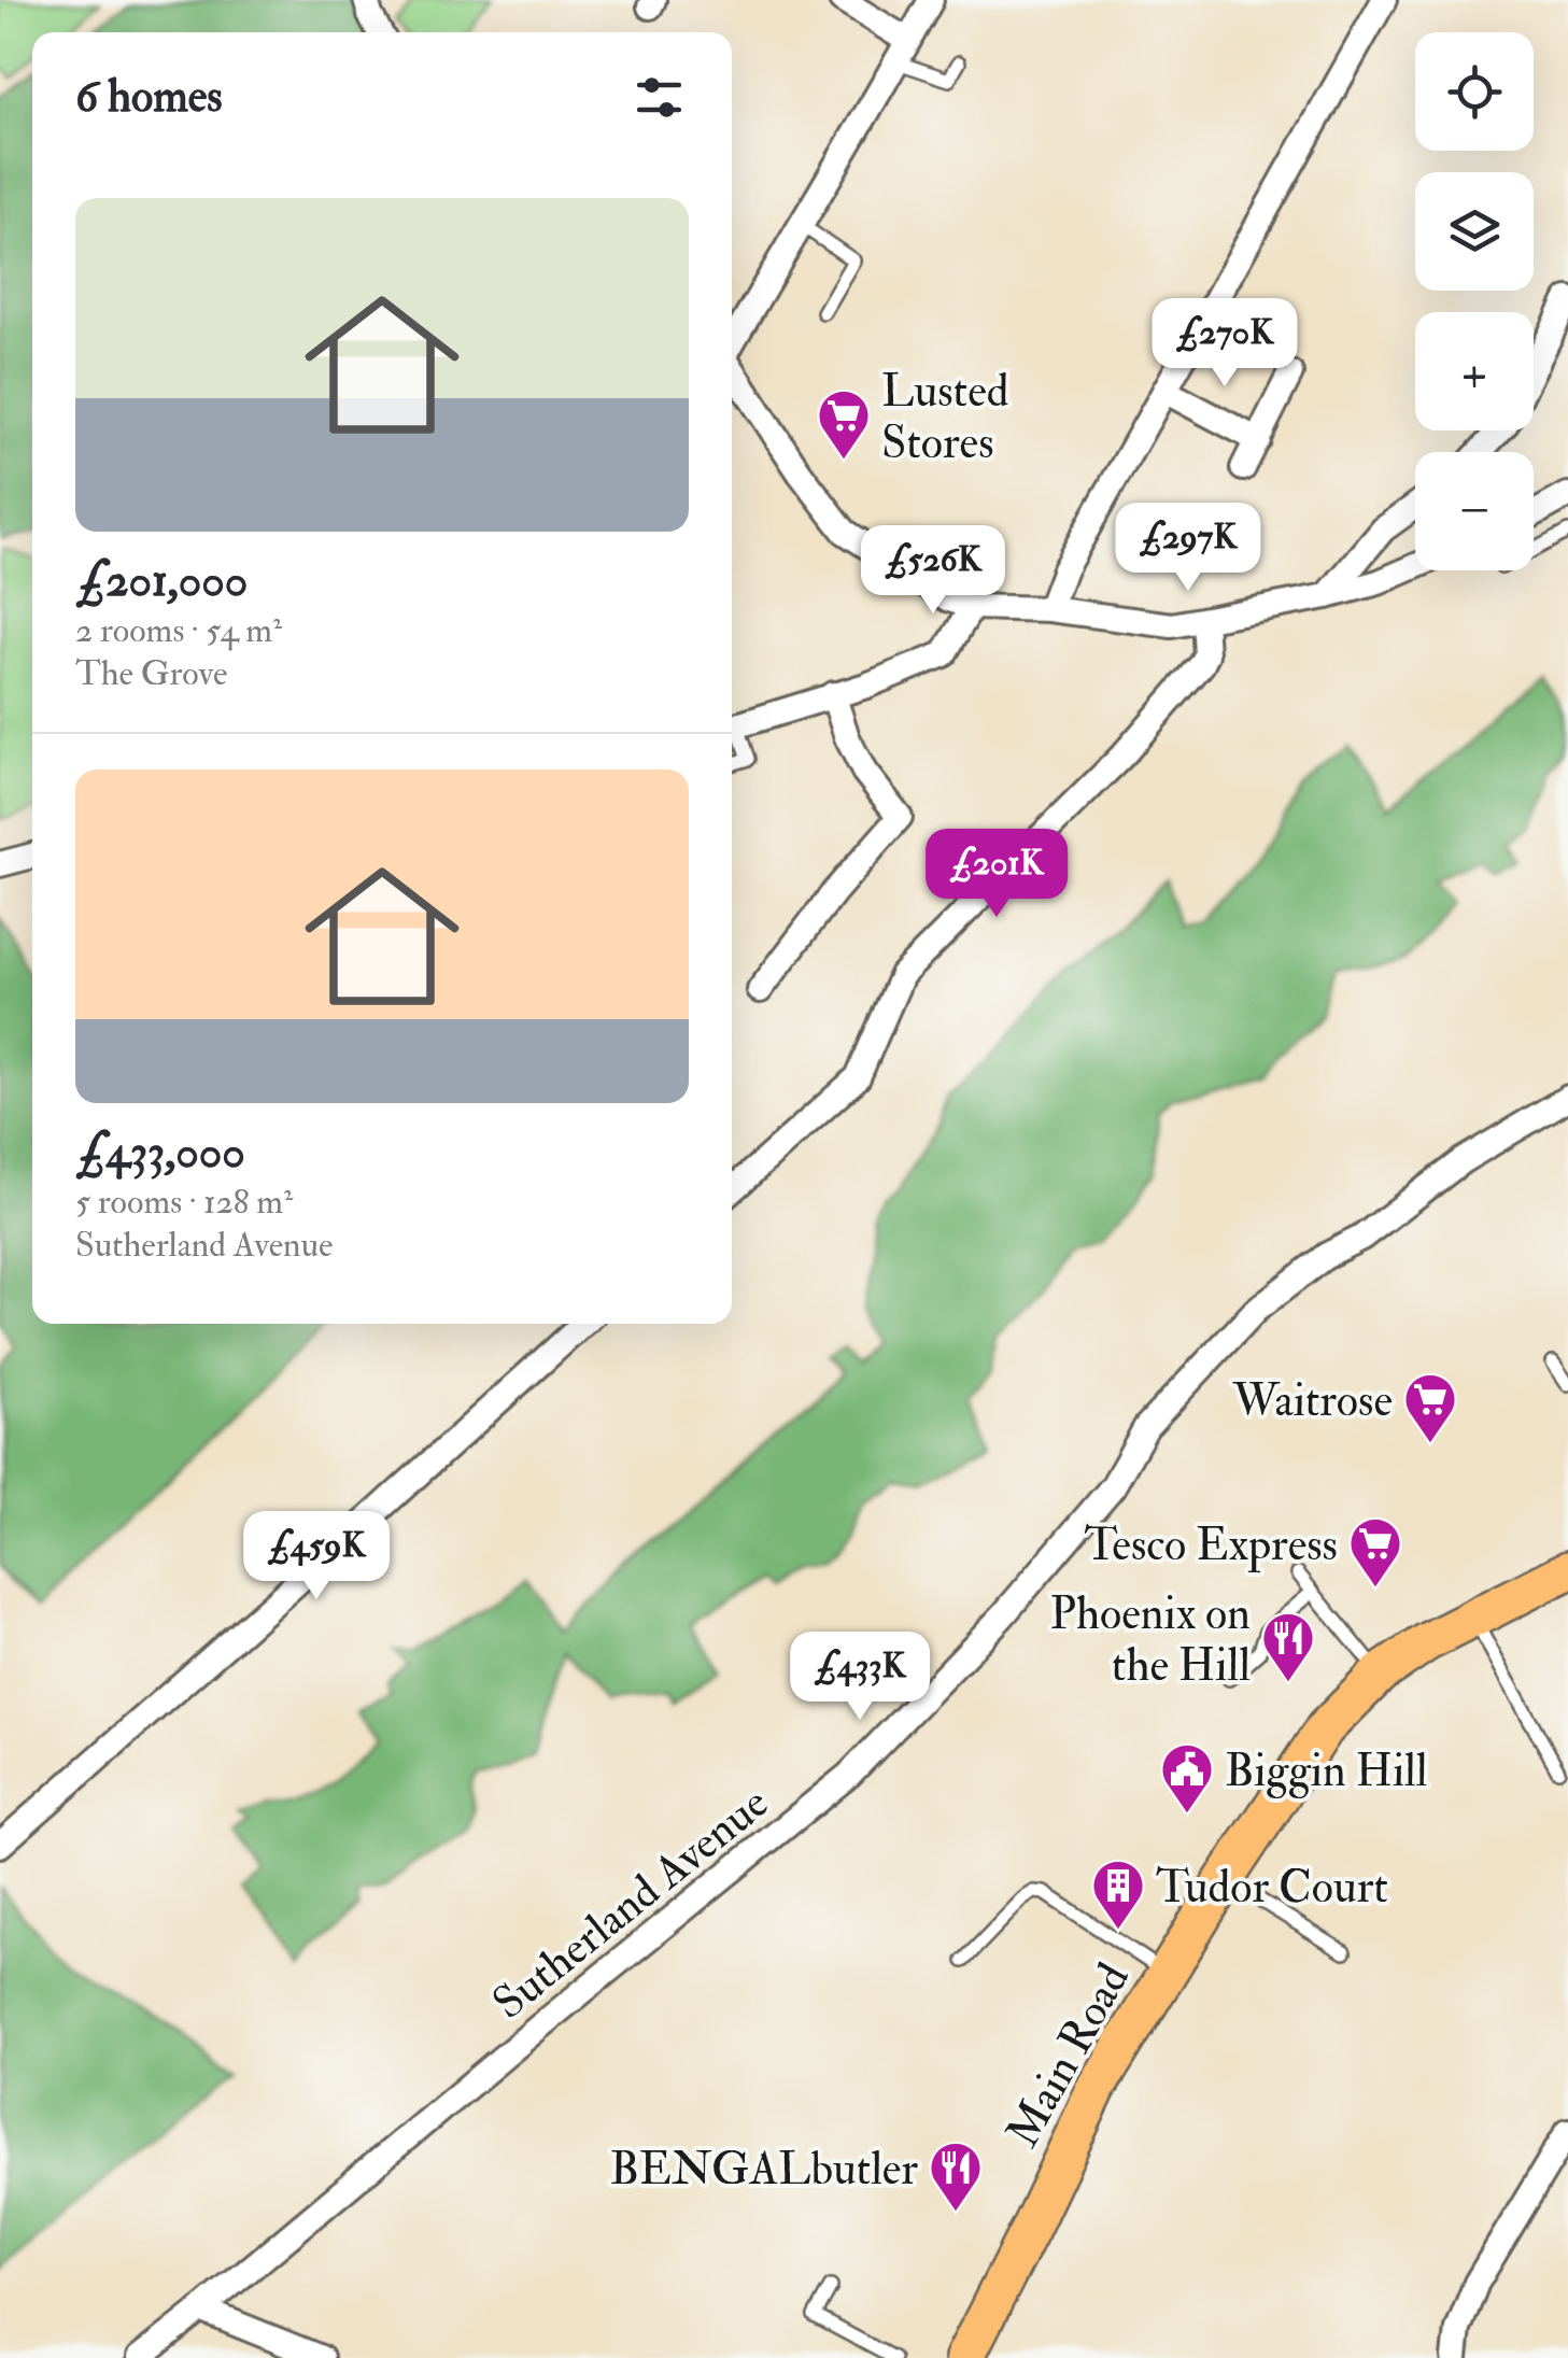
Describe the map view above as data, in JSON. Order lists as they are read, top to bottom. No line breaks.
{"streets":{"main road":["Main Road"],"street":["Sutherland Avenue"]},"places":{"supermarket":["Lusted Stores","Waitrose","Tesco Express"],"restaurant":["Phoenix on the Hill","BENGALbutler"],"public building":["Biggin Hill"],"building":["Tudor Court"]},"page":{"map_buttons":["+","−"],"heading":"6 homes","list":[{"name":"£201,000","note":"2 rooms · 54 m² · The Grove"},{"name":"£433,000","note":"5 rooms · 128 m² · Sutherland Avenue"}],"price":["£270K","£297K","£526K","£201K","£459K","£433K"]}}
